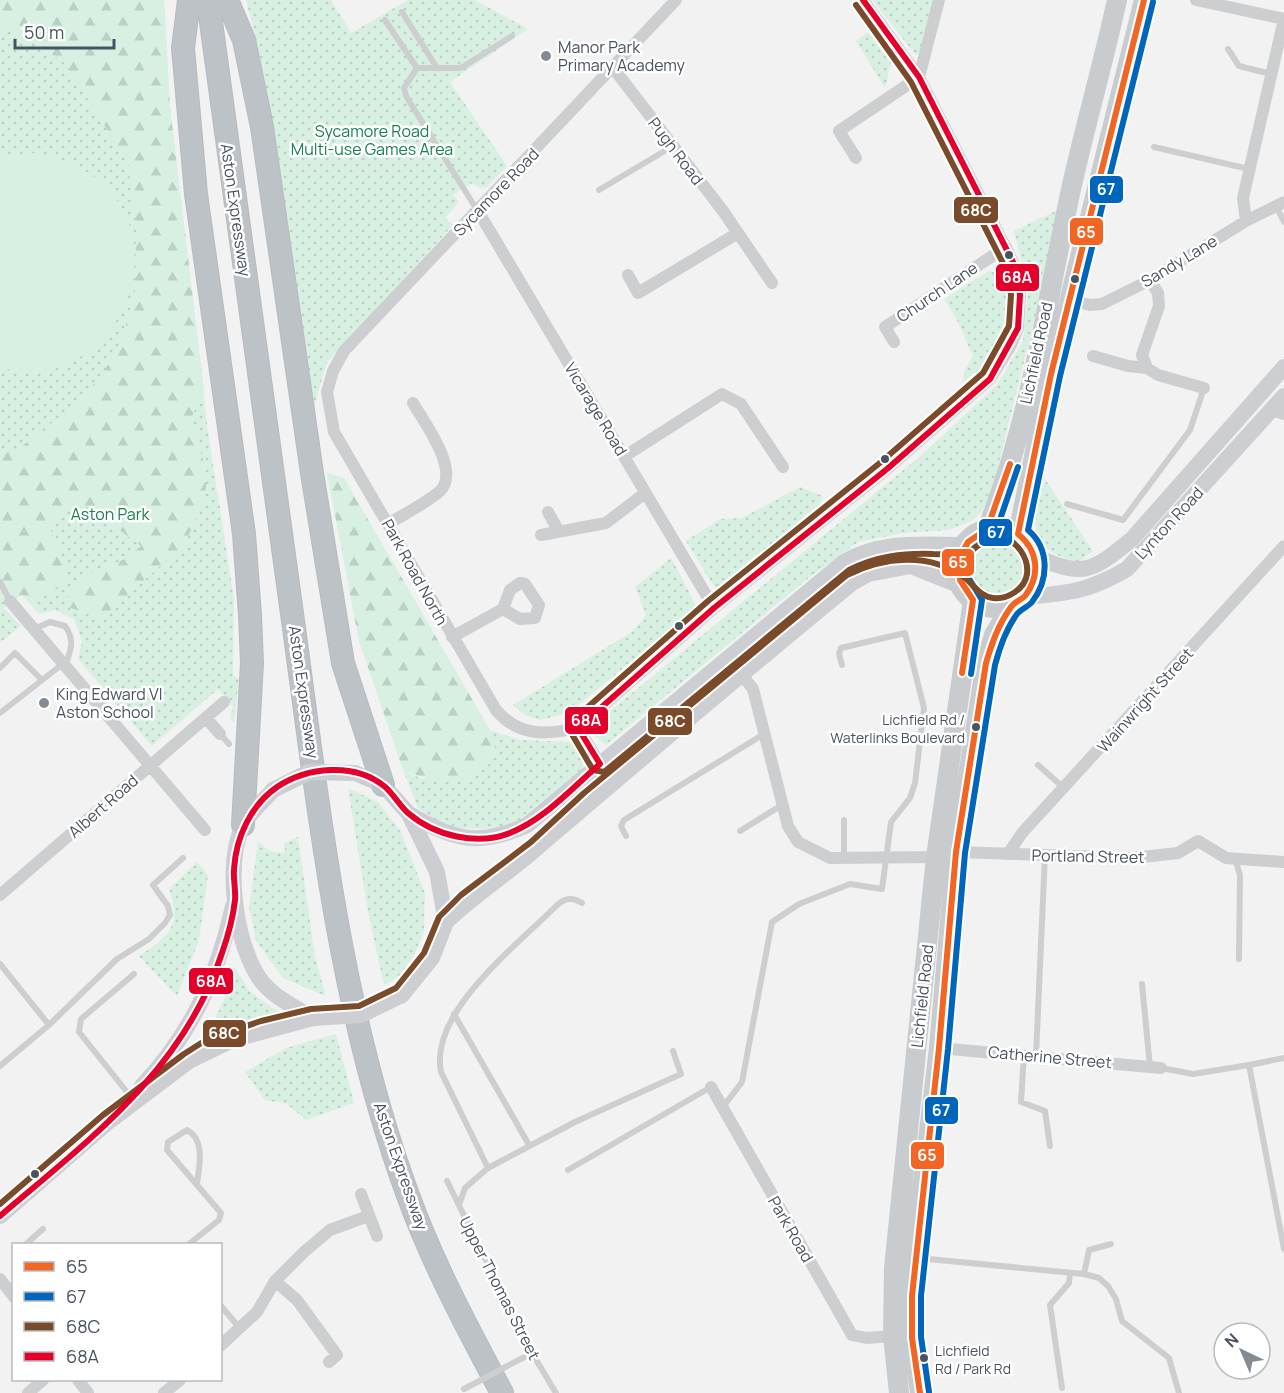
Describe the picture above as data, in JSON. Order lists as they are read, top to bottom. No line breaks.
{"streets":{"highway":["Aston Expressway"],"main road":["Lichfield Road","Lynton Road"],"street":["Pugh Road","Sycamore Road","Sandy Lane","Church Lane","Vicarage Road","Park Road North","Wainwright Street","Albert Road","Portland Street","Catherine Street","Park Road"],"lane":["Upper Thomas Street"]},"crossings":[["Pugh Road","Sycamore Road"],["Sycamore Road","Vicarage Road"],["Sycamore Road","Park Road North"],["Sandy Lane","Lichfield Road"],["Lichfield Road","Lynton Road"],["Lichfield Road","Portland Street"],["Lichfield Road","Catherine Street"],["Lichfield Road","Park Road"],["Wainwright Street","Portland Street"]],"parks":["Sycamore Road Multi-use Games Area","Aston Park"],"places":["Manor Park Primary Academy","King Edward VI Aston School","Lichfield Rd / Waterlinks Boulevard","Lichfield Rd / Park Rd"],"lines":["transit line 65","transit line 68A","transit line 67","transit line 68C"],"legend":["65","67","68C","68A"],"scale_bar":"50 m","north":"top left"}
